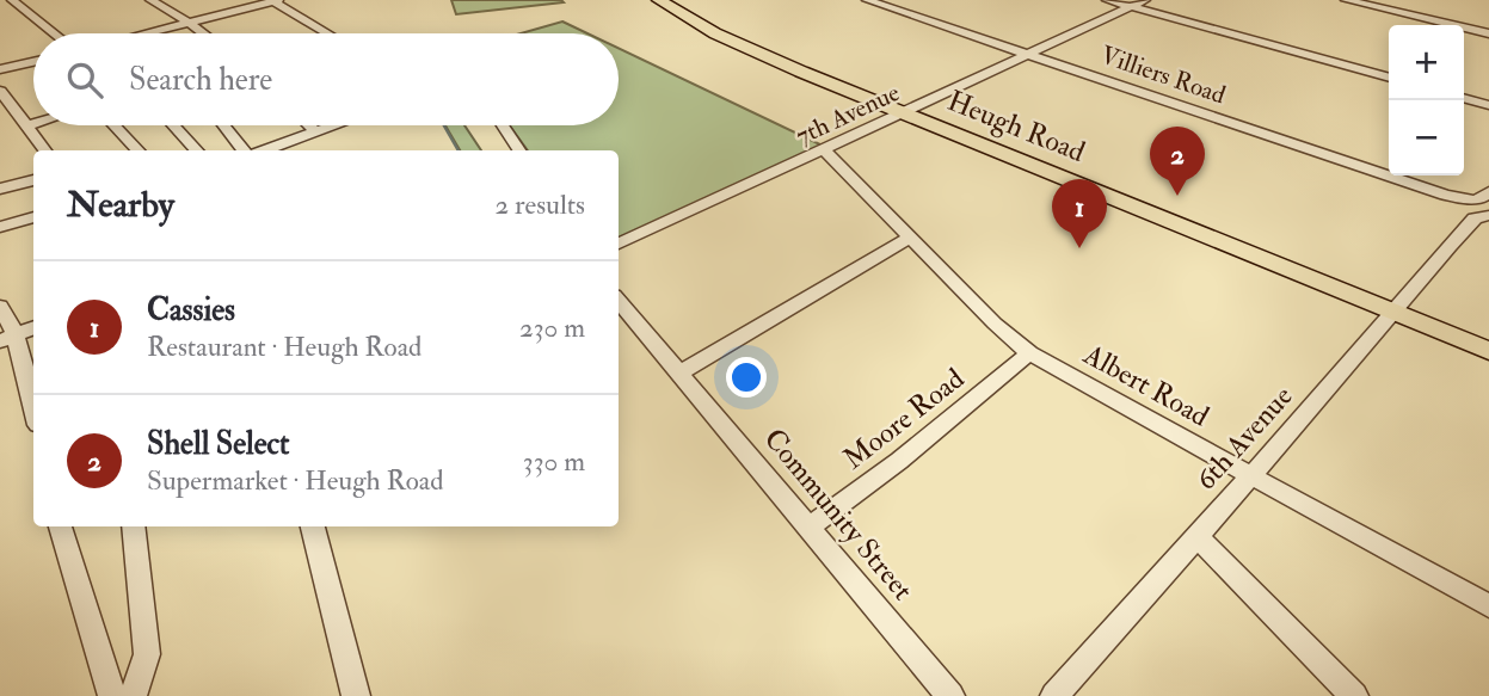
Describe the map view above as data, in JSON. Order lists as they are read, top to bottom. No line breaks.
{"streets":{"main road":["Heugh Road"],"street":["Villiers Road","7th Avenue","Albert Road","Moore Road","6th Avenue","Community Street"]},"crossings":[["Villiers Road","7th Avenue"],["Villiers Road","6th Avenue"],["7th Avenue","Heugh Road"],["7th Avenue","Albert Road"],["Heugh Road","6th Avenue"],["Albert Road","Moore Road"],["Albert Road","6th Avenue"],["Moore Road","Community Street"]],"page":{"map_buttons":["+","−"],"search":"Search here","pins":["2","1"],"heading":["Nearby","2 results"],"list":[{"mark":"1","name":"Cassies","note":"Restaurant · Heugh Road","value":"230 m"},{"mark":"2","name":"Shell Select","note":"Supermarket · Heugh Road","value":"330 m"}]}}
